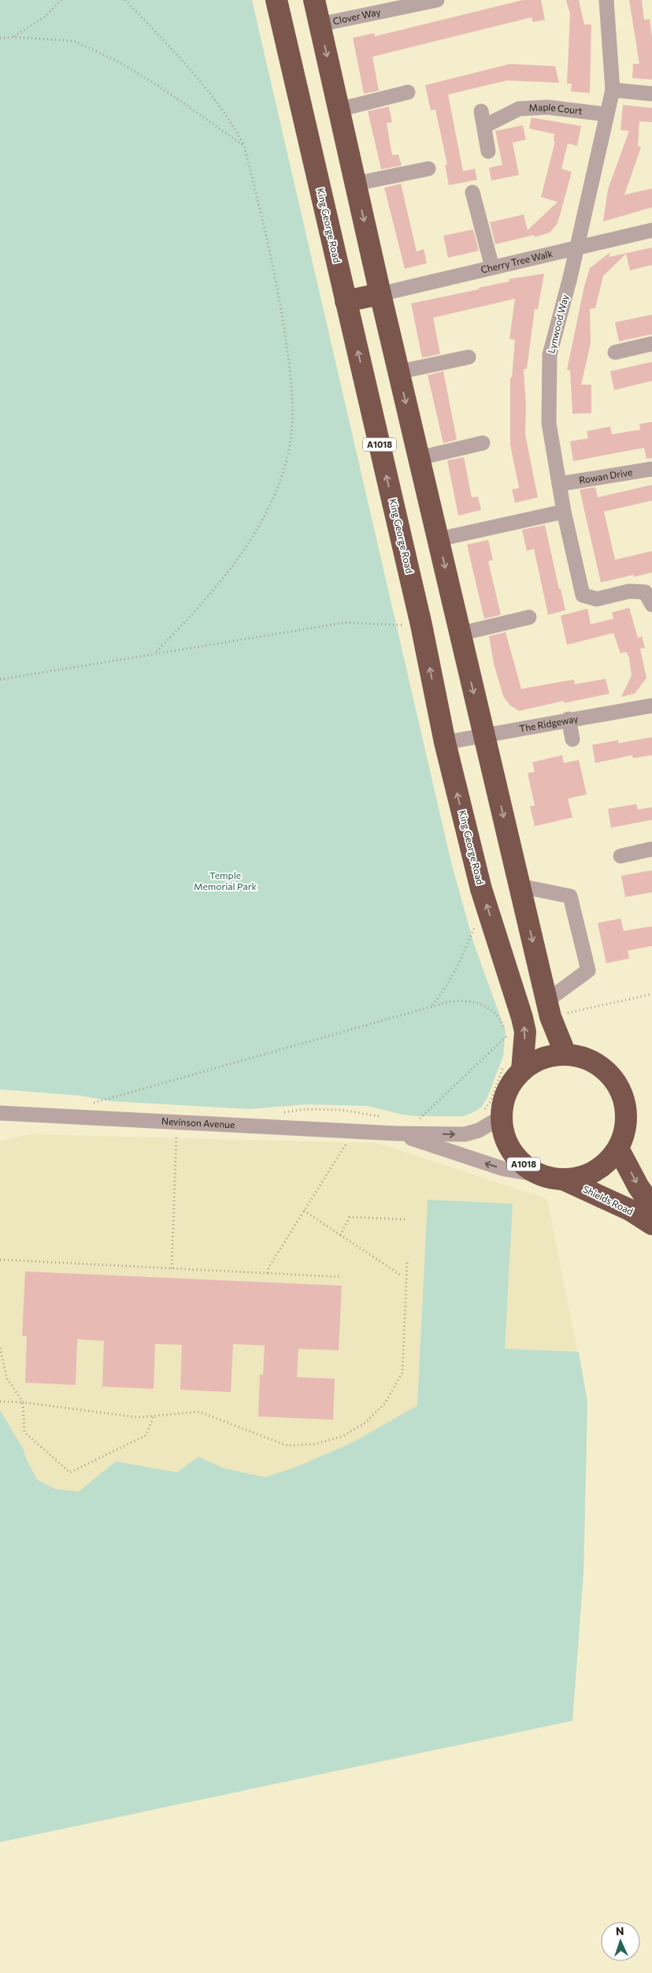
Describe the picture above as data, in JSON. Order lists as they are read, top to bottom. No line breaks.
{"streets":{"highway":["King George Road","A1018","Shields Road"],"street":["Clover Way","Maple Court","Cherry Tree Walk","Lynwood Way","Rowan Drive","The Ridgeway","Nevinson Avenue"]},"crossings":[["Maple Court","Lynwood Way"],["King George Road","A1018"],["King George Road","The Ridgeway"],["King George Road","Nevinson Avenue"],["King George Road","Shields Road"],["Cherry Tree Walk","Lynwood Way"],["Lynwood Way","Rowan Drive"],["A1018","Nevinson Avenue"],["A1018","Shields Road"],["Nevinson Avenue","Shields Road"]],"parks":["Temple Memorial Park"],"north":"top"}
